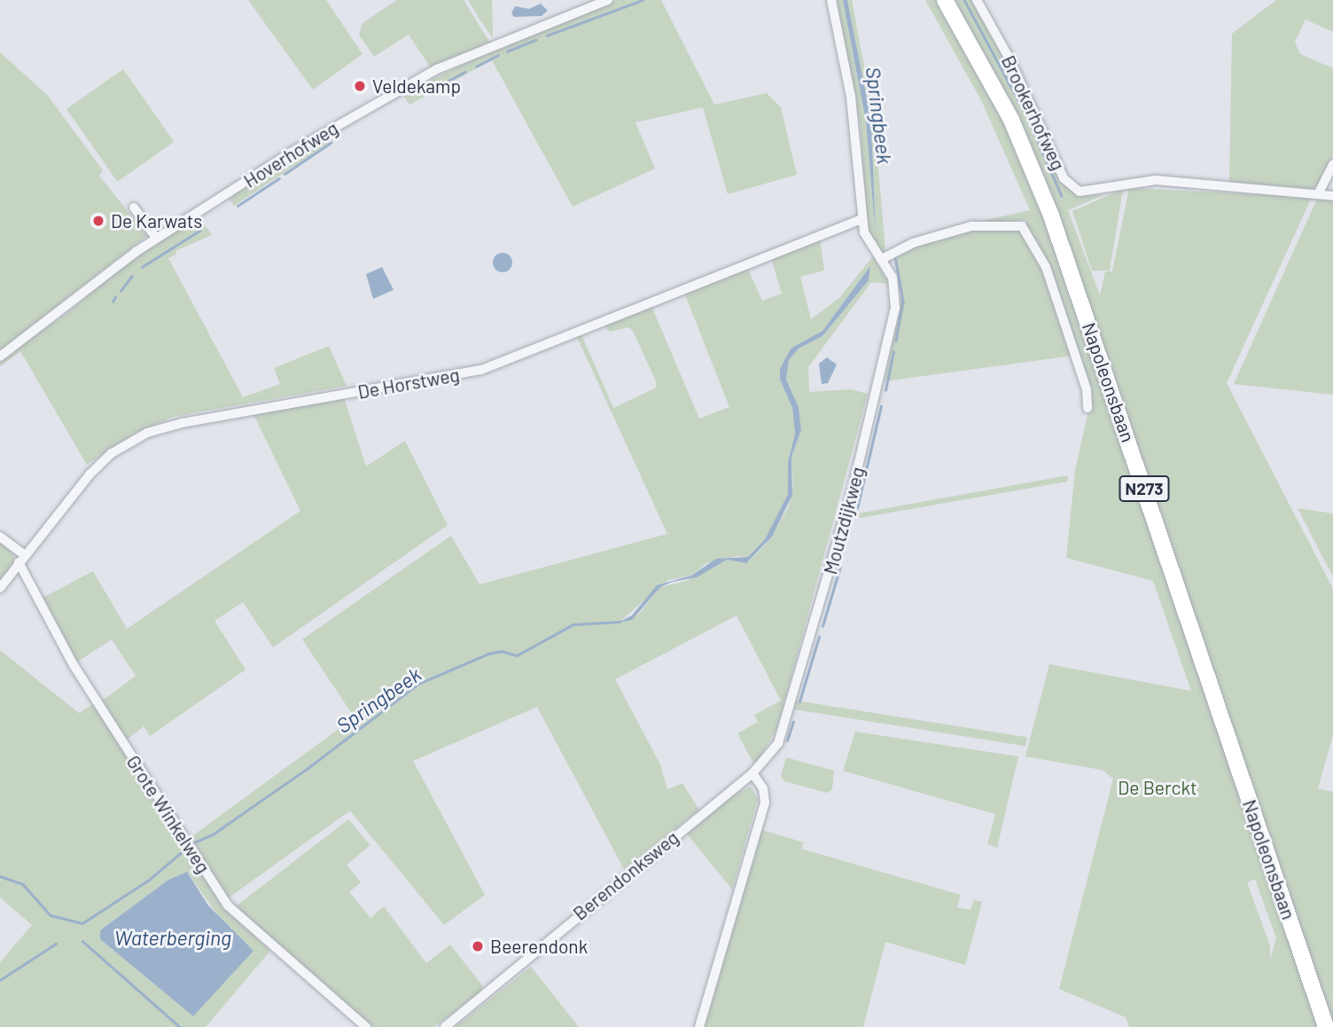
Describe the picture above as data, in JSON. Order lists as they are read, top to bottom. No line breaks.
{"streets":{"main road":["Napoleonsbaan","N273"],"street":["Brookerhofweg","Hoverhofweg","De Horstweg","Moutzdijkweg","Grote Winkelweg","Berendonksweg"]},"crossings":[["De Horstweg","Moutzdijkweg"],["De Horstweg","Grote Winkelweg"],["Moutzdijkweg","Berendonksweg"]],"water":["Springbeek","Waterberging"],"parks":["De Berckt"],"places":["Veldekamp","De Karwats","Beerendonk"]}
